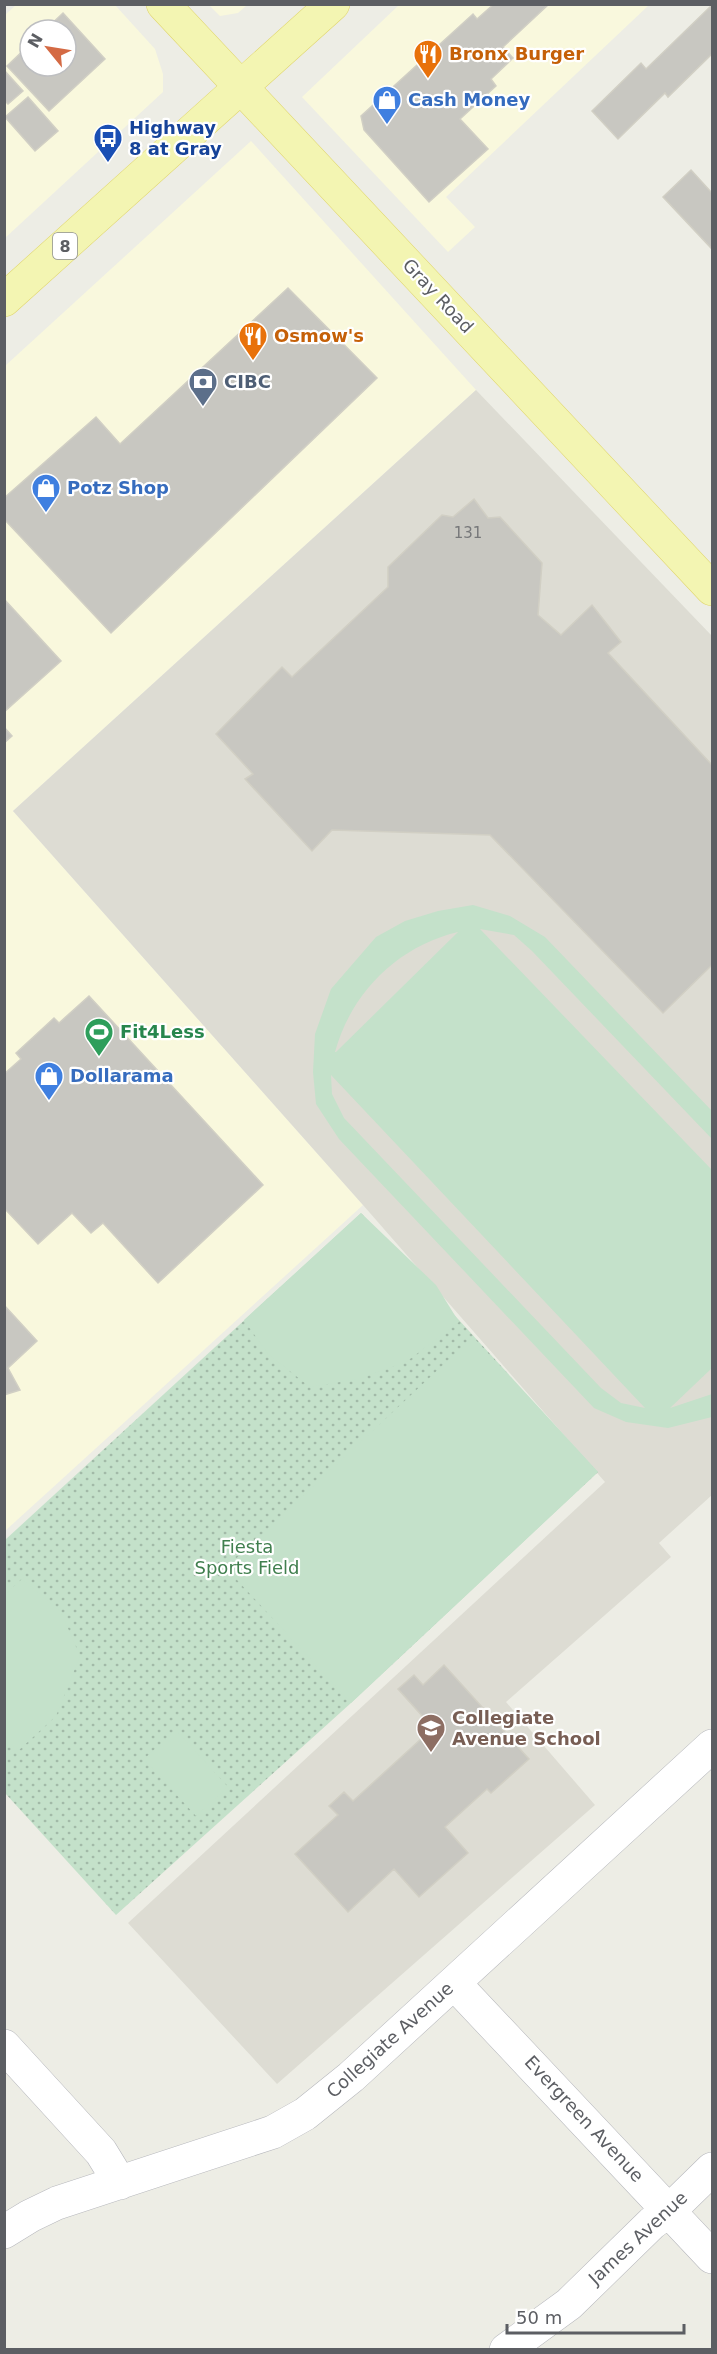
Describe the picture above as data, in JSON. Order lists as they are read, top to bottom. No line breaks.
{"streets":{"main road":["8","Gray Road"],"street":["Collegiate Avenue","Evergreen Avenue","James Avenue"]},"crossings":[["8","Gray Road"],["Collegiate Avenue","Evergreen Avenue"],["Evergreen Avenue","James Avenue"]],"parks":["Fiesta Sports Field"],"places":{"restaurant":["Bronx Burger","Osmow's"],"shop":["Cash Money","Potz Shop","Dollarama"],"bus stop":["Highway 8 at Gray"],"bank":["CIBC"],"sports":["Fit4Less"],"school or university":["Collegiate Avenue School"]},"house_numbers":["131"],"scale_bar":"50 m","north":"top left"}
